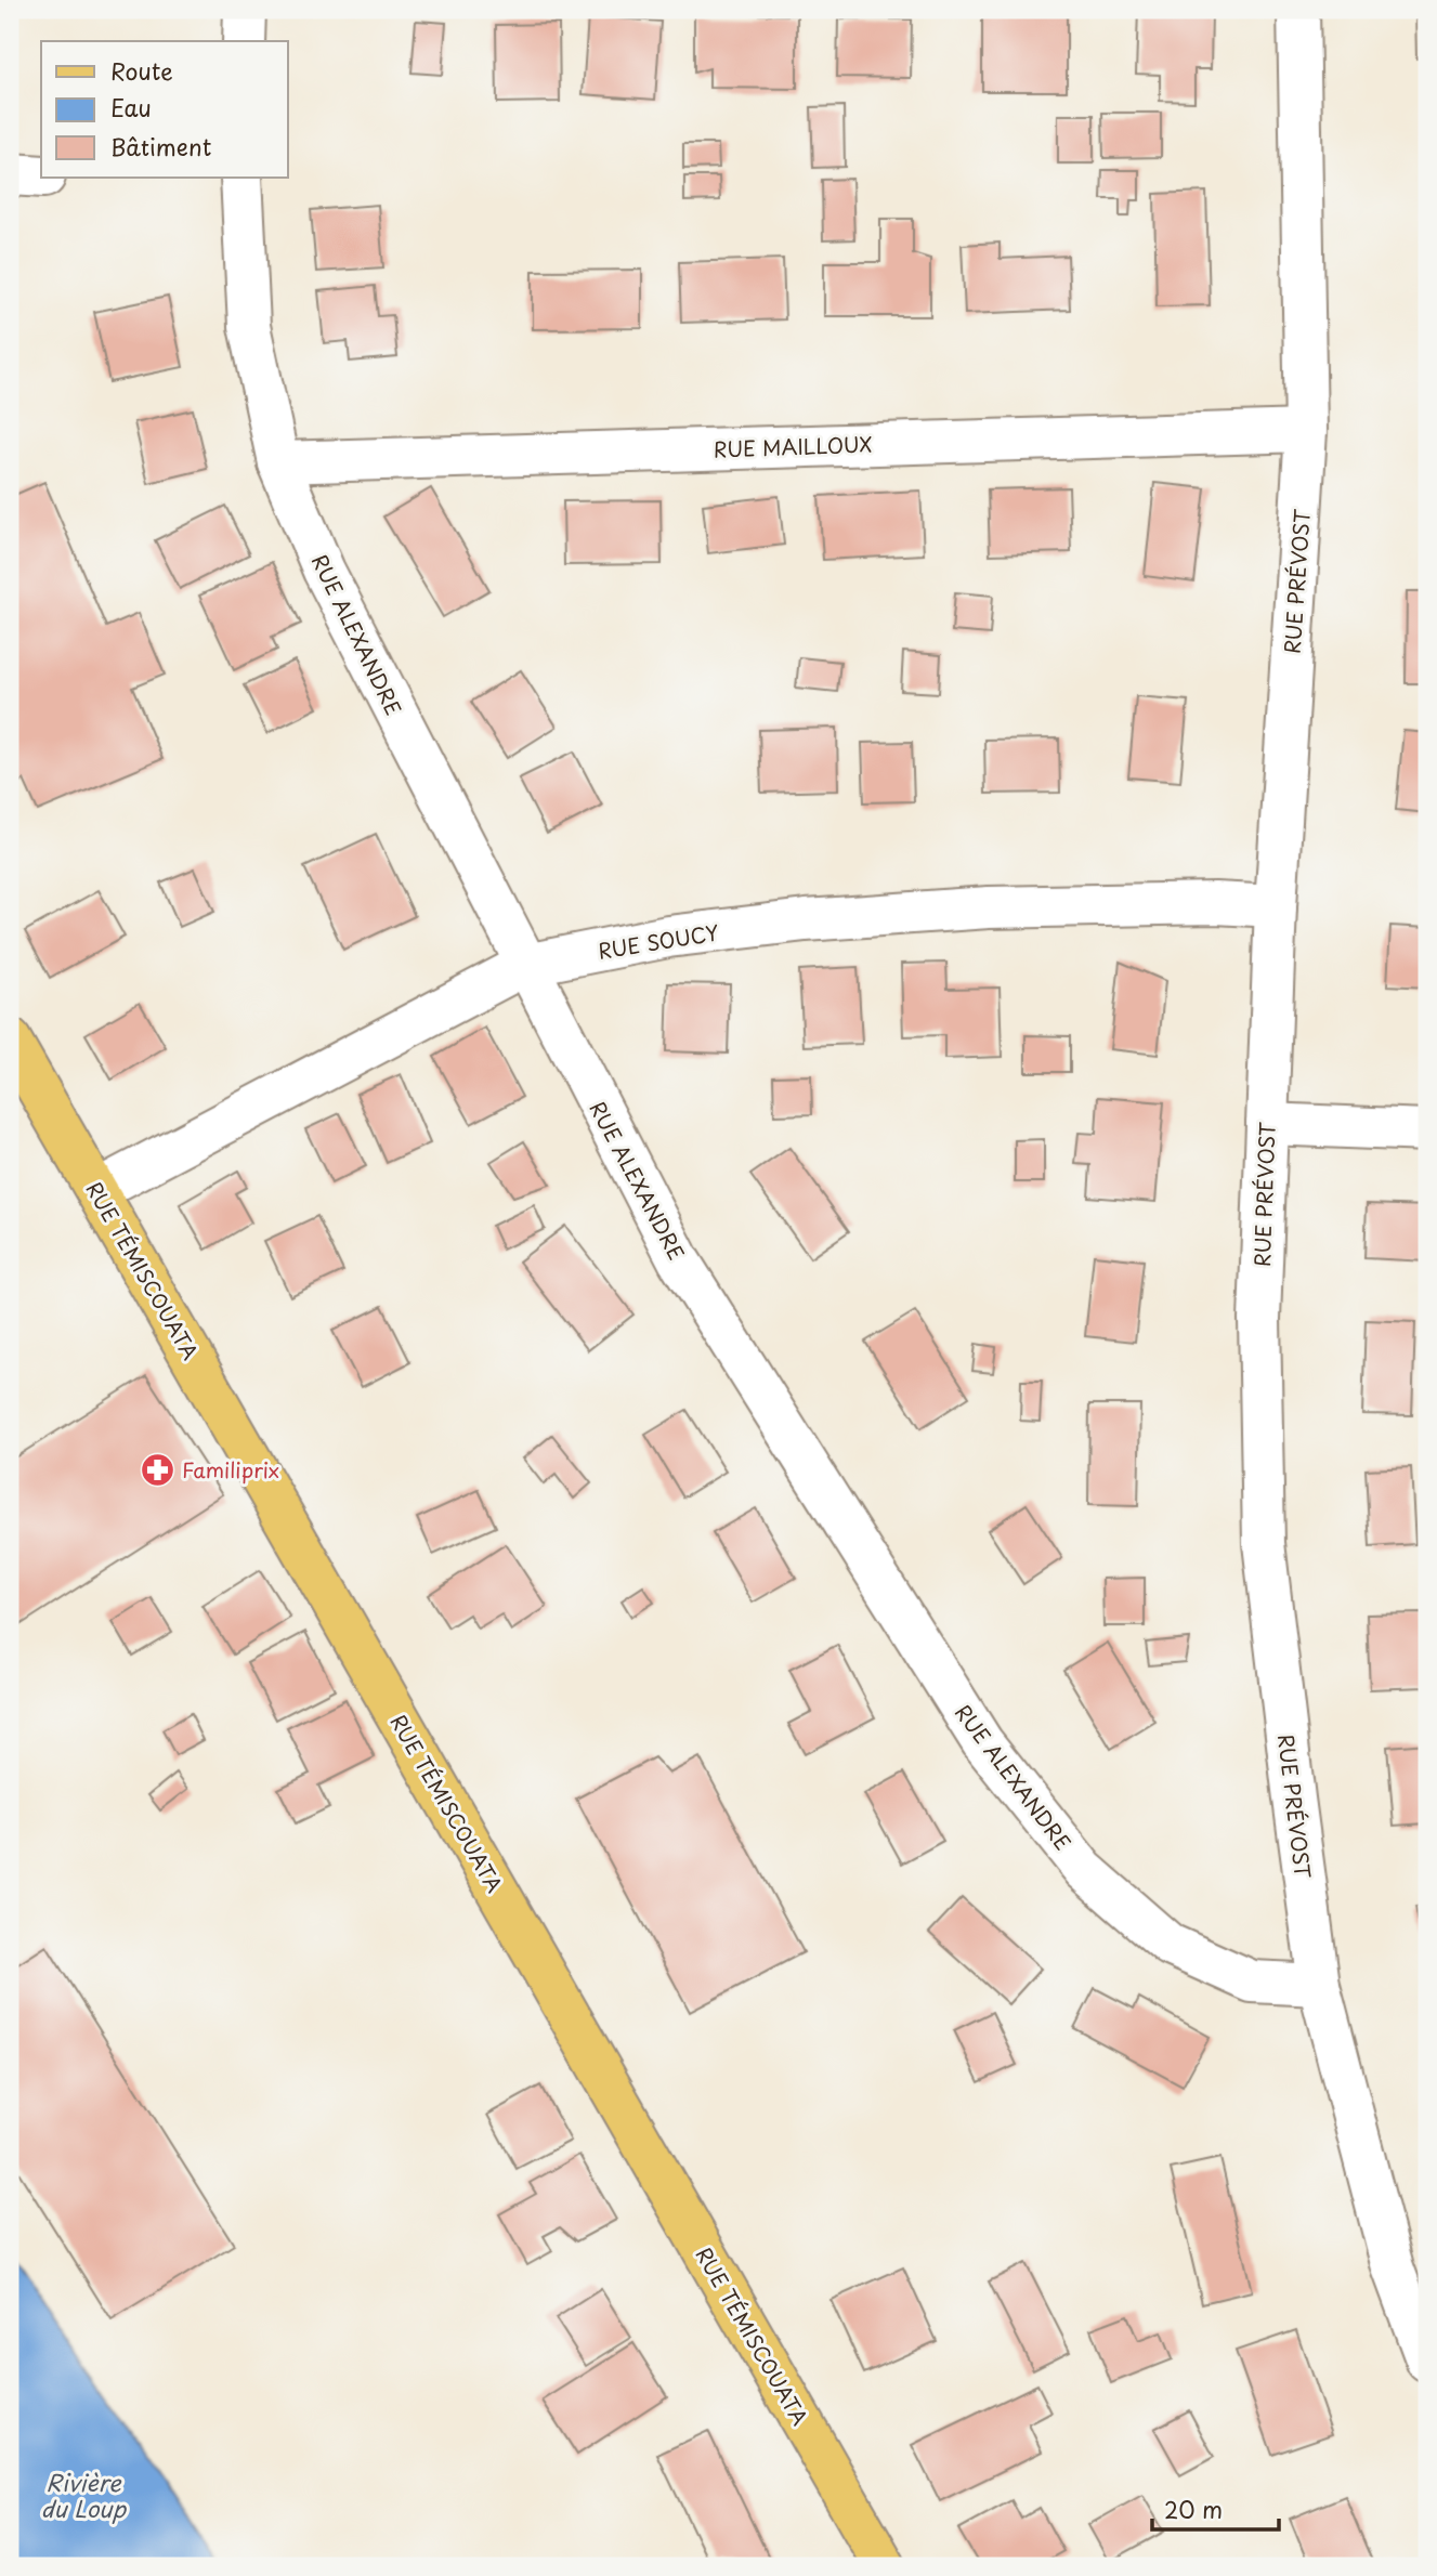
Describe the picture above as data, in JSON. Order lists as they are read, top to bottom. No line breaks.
{"streets":{"main road":["RUE TÉMISCOUATA"],"street":["RUE MAILLOUX","RUE PRÉVOST","RUE ALEXANDRE","RUE SOUCY"]},"crossings":[["RUE MAILLOUX","RUE PRÉVOST"],["RUE MAILLOUX","RUE ALEXANDRE"],["RUE PRÉVOST","RUE ALEXANDRE"],["RUE PRÉVOST","RUE SOUCY"],["RUE ALEXANDRE","RUE SOUCY"],["RUE SOUCY","RUE TÉMISCOUATA"]],"water":["Rivière du Loup"],"places":{"pharmacy":["Familiprix"]},"legend":["Route","Eau","Bâtiment"],"scale_bar":"20 m"}
